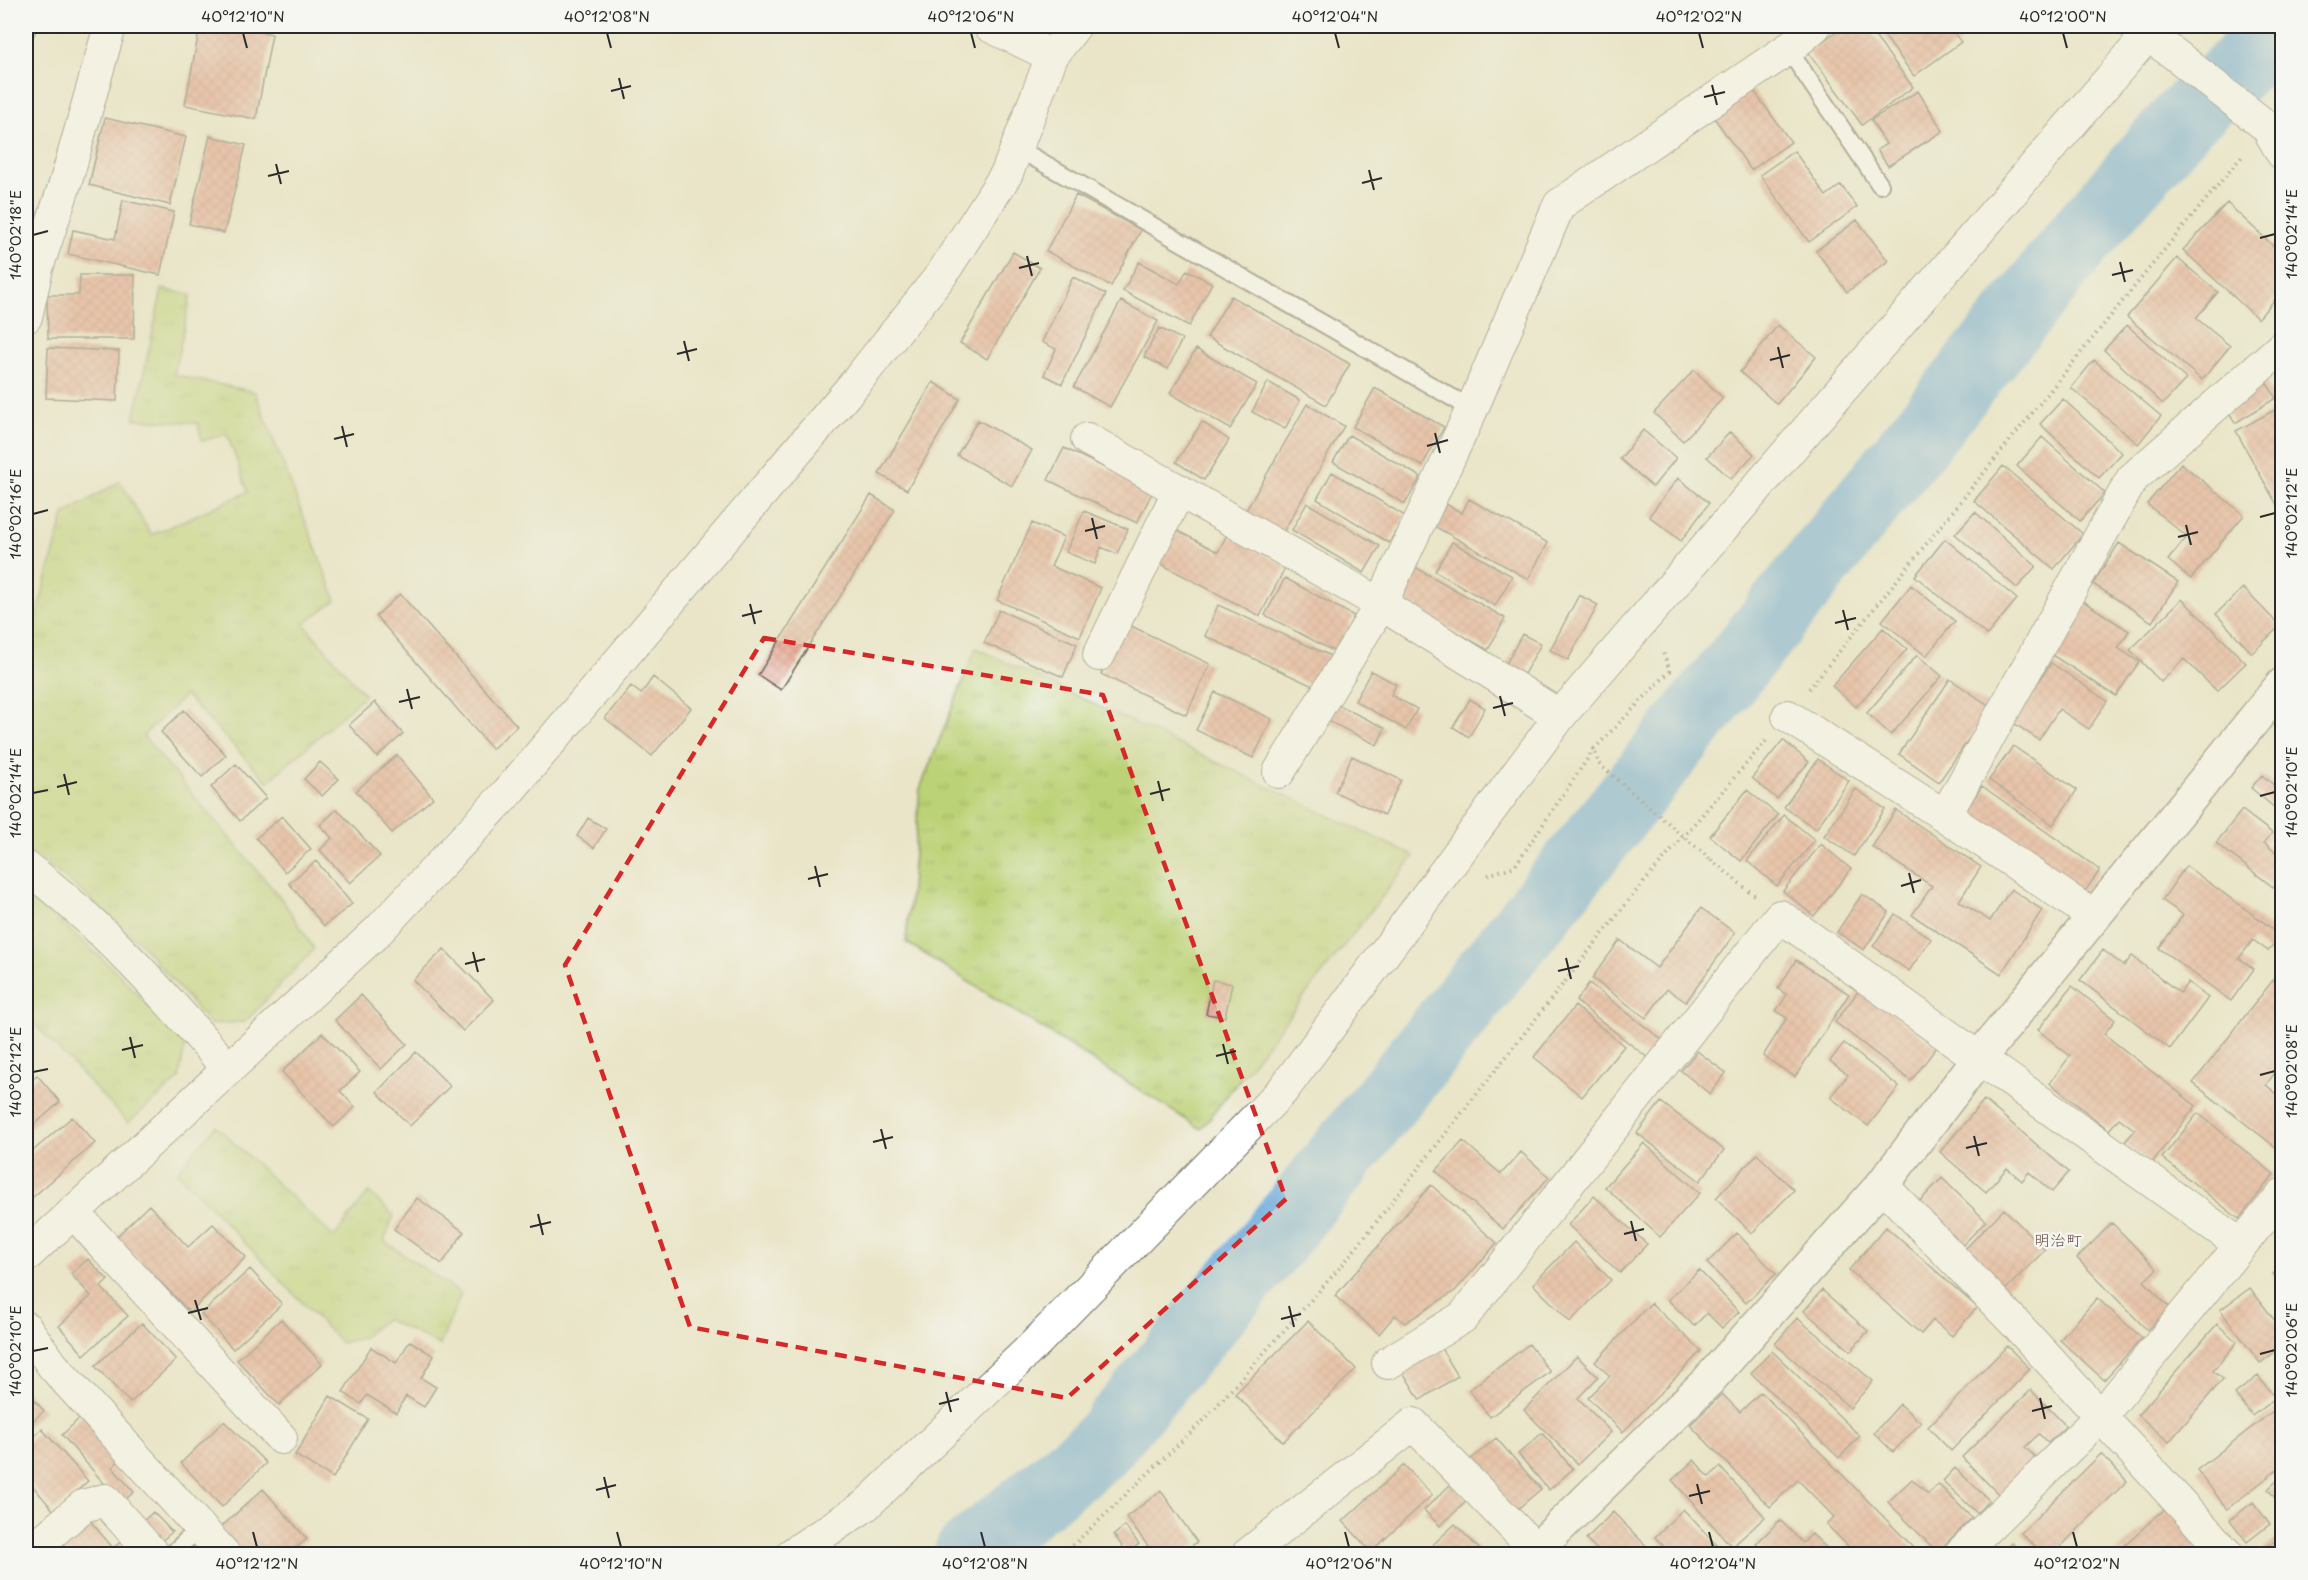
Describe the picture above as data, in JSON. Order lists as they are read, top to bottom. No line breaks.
{"districts":["明治町"],"coordinates":["40°12'10\"N","40°12'08\"N","40°12'06\"N","40°12'04\"N","40°12'02\"N","40°12'00\"N","140°02'14\"E","140°02'18\"E","140°02'12\"E","140°02'16\"E","140°02'10\"E","140°02'08\"E","140°02'06\"E","40°12'12\"N"]}
